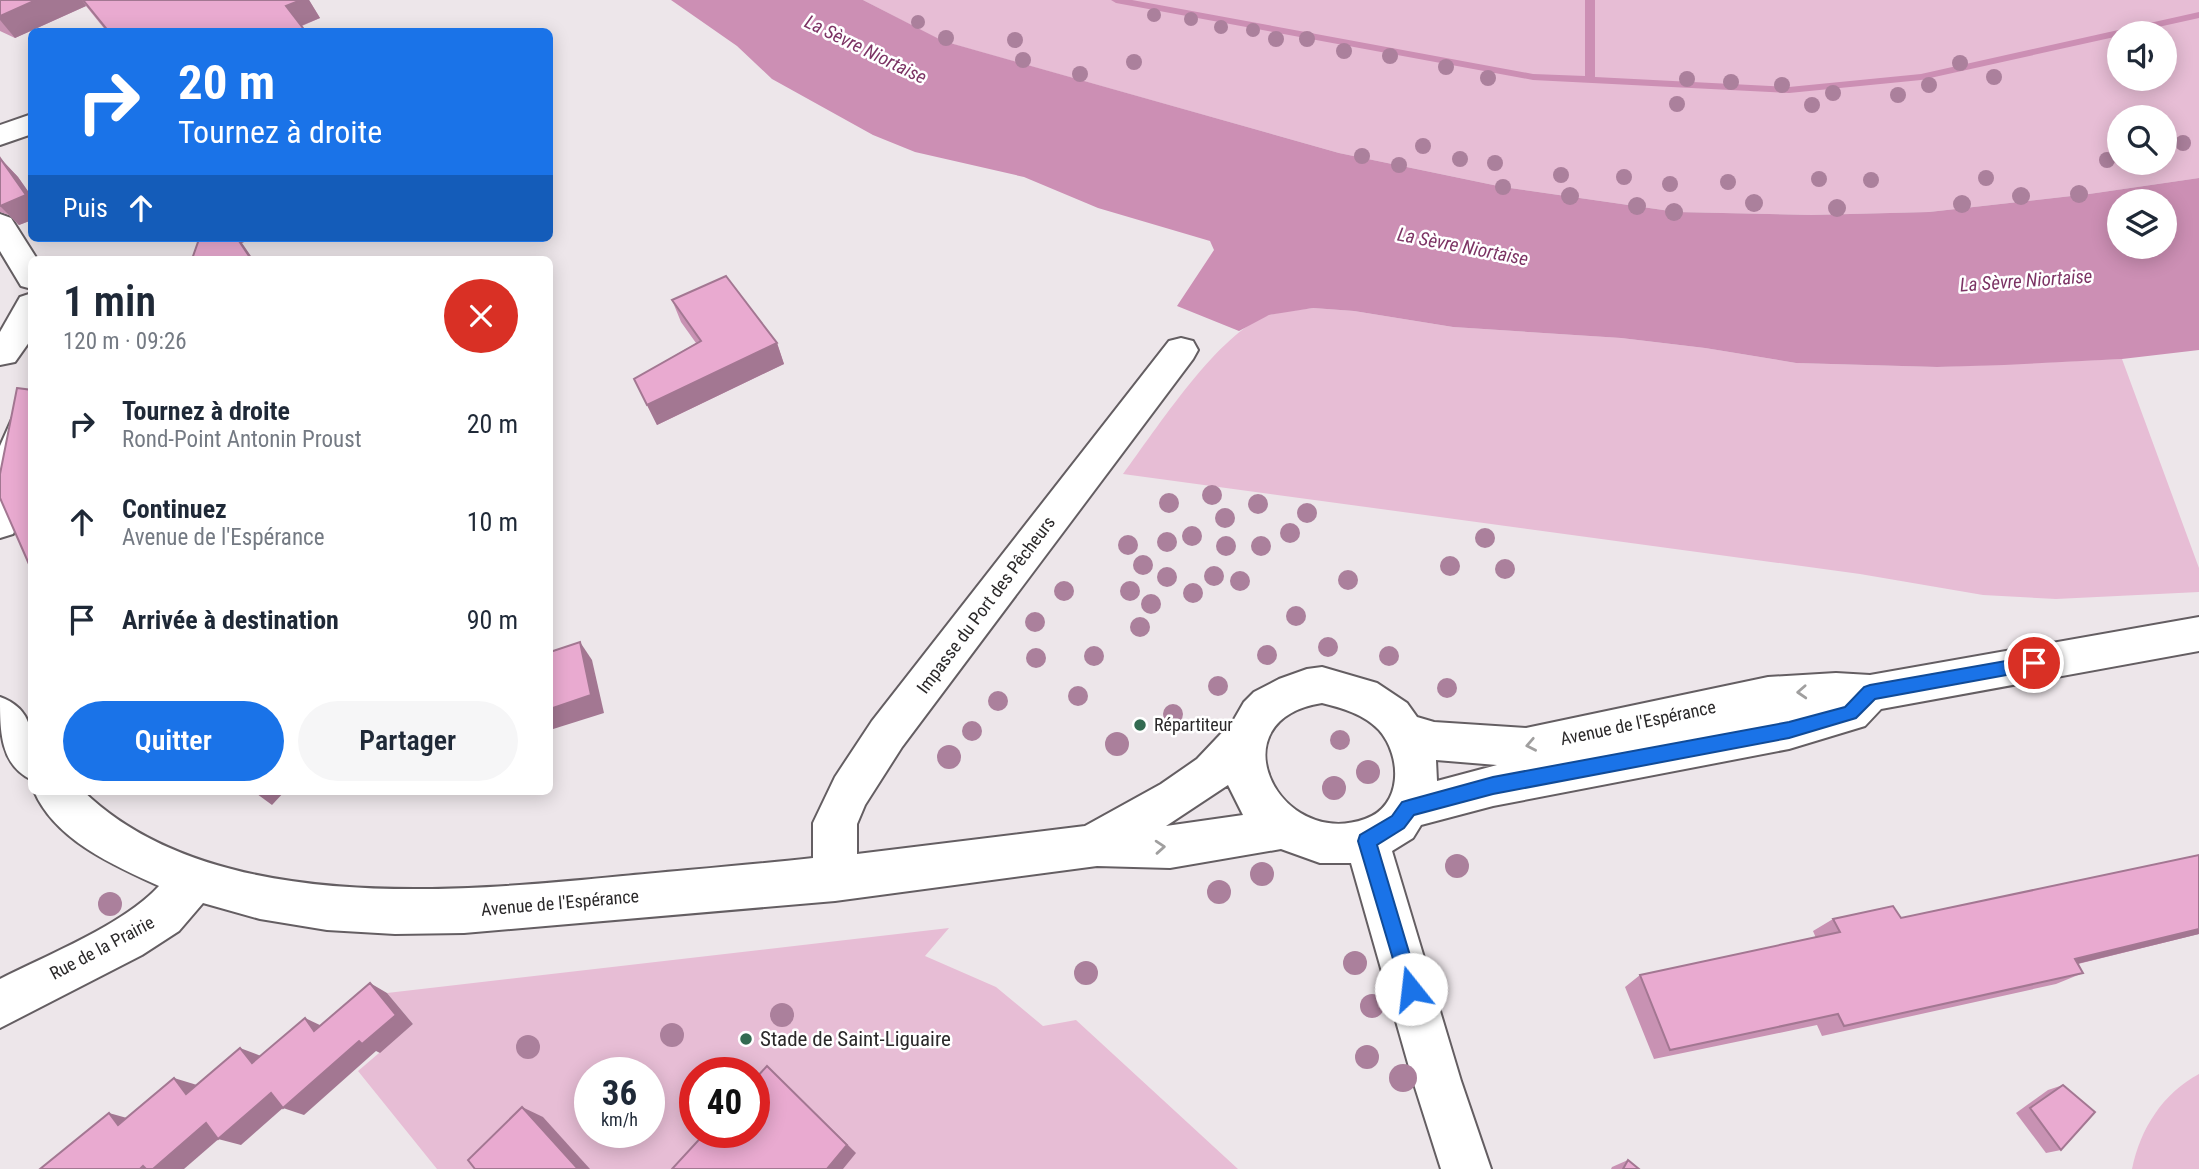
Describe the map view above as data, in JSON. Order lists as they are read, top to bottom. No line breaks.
{"streets":{"street":["Impasse du Port des Pêcheurs","Avenue de l'Espérance","Rue de la Prairie"]},"crossings":[["Impasse du Port des Pêcheurs","Avenue de l'Espérance"],["Avenue de l'Espérance","Rue de la Prairie"]],"water":["La Sèvre Niortaise"],"places":["Répartiteur","Stade de Saint-Liguaire"],"page":{"turn":["20 m","Tournez à droite"],"then":"Puis","heading":["1 min","120 m · 09:26"],"list":[{"name":"Tournez à droite","note":"Rond-Point Antonin Proust","value":"20 m"},{"name":"Continuez","note":"Avenue de l'Espérance","value":"10 m"},{"name":"Arrivée à destination","value":"90 m"}],"buttons":["Quitter","Partager"],"speed":"36 km/h","limit":"40"}}
